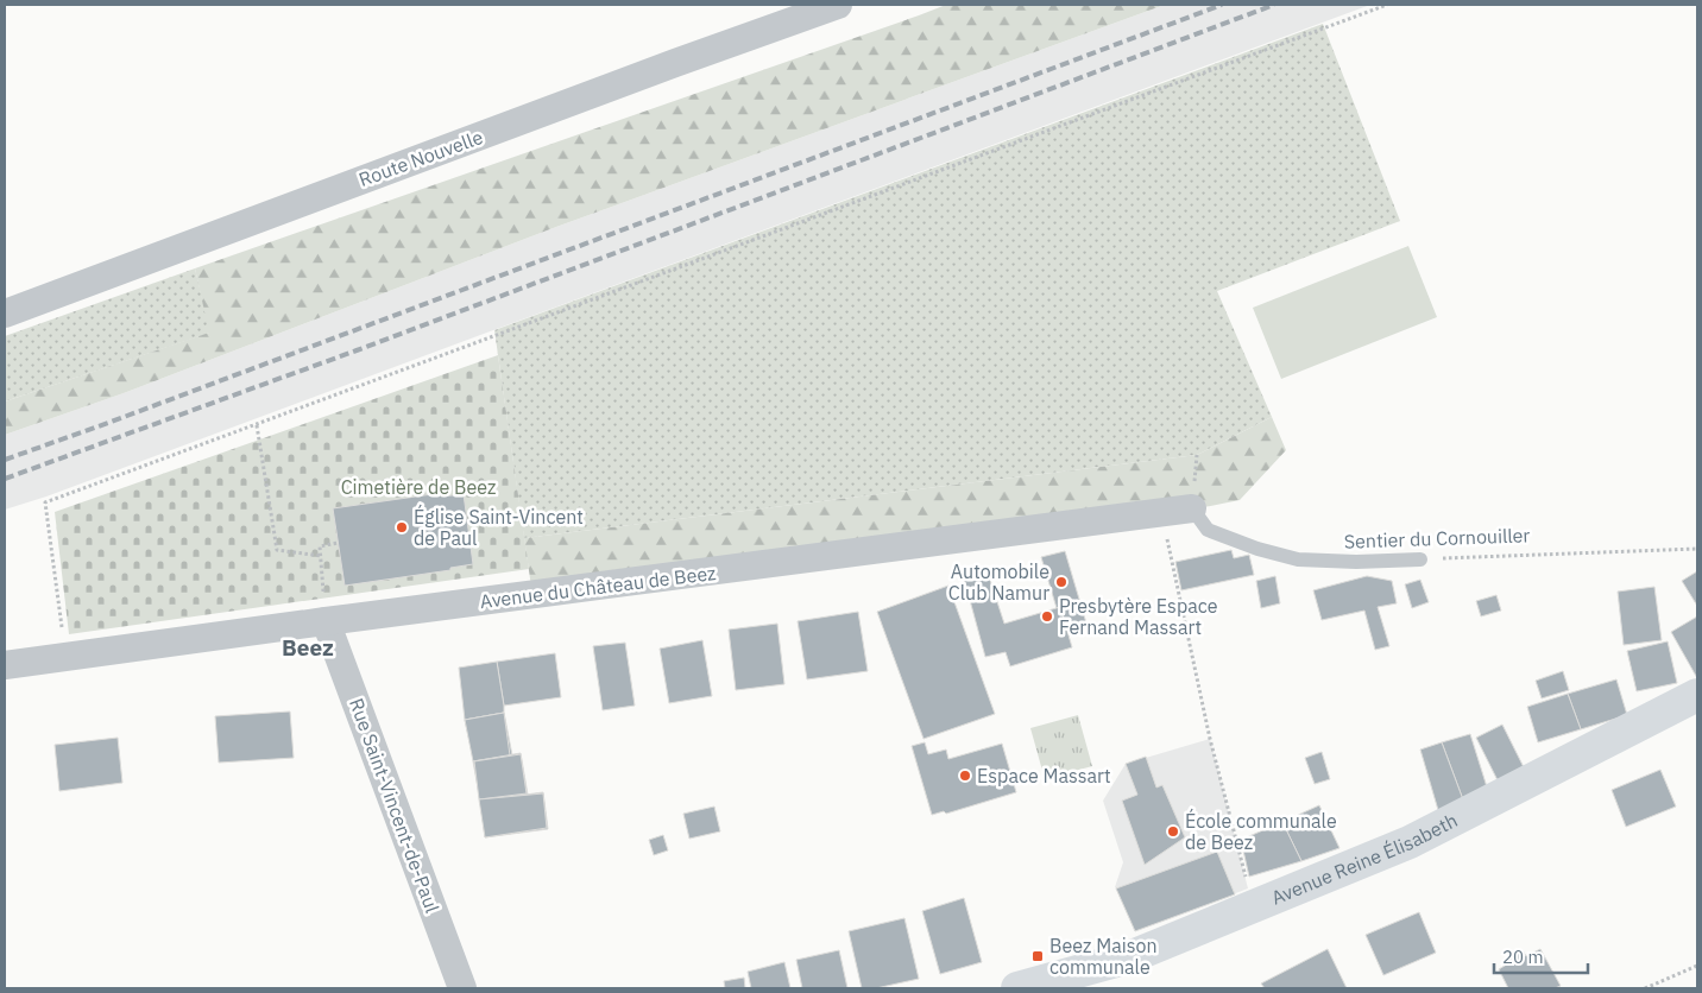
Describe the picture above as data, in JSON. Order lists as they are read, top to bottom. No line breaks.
{"streets":{"main road":["Avenue Reine Élisabeth"],"street":["Route Nouvelle","Avenue du Château de Beez","Rue Saint-Vincent-de-Paul"],"lane":["Sentier du Cornouiller"]},"crossings":[["Sentier du Cornouiller","Avenue du Château de Beez"],["Avenue du Château de Beez","Rue Saint-Vincent-de-Paul"]],"districts":["Beez"],"parks":["Cimetière de Beez"],"places":{"other":["Église Saint-Vincent de Paul","Automobile Club Namur","Presbytère Espace Fernand Massart","Espace Massart","École communale de Beez"],"transit":["Beez Maison communale"]},"scale_bar":"20 m"}
